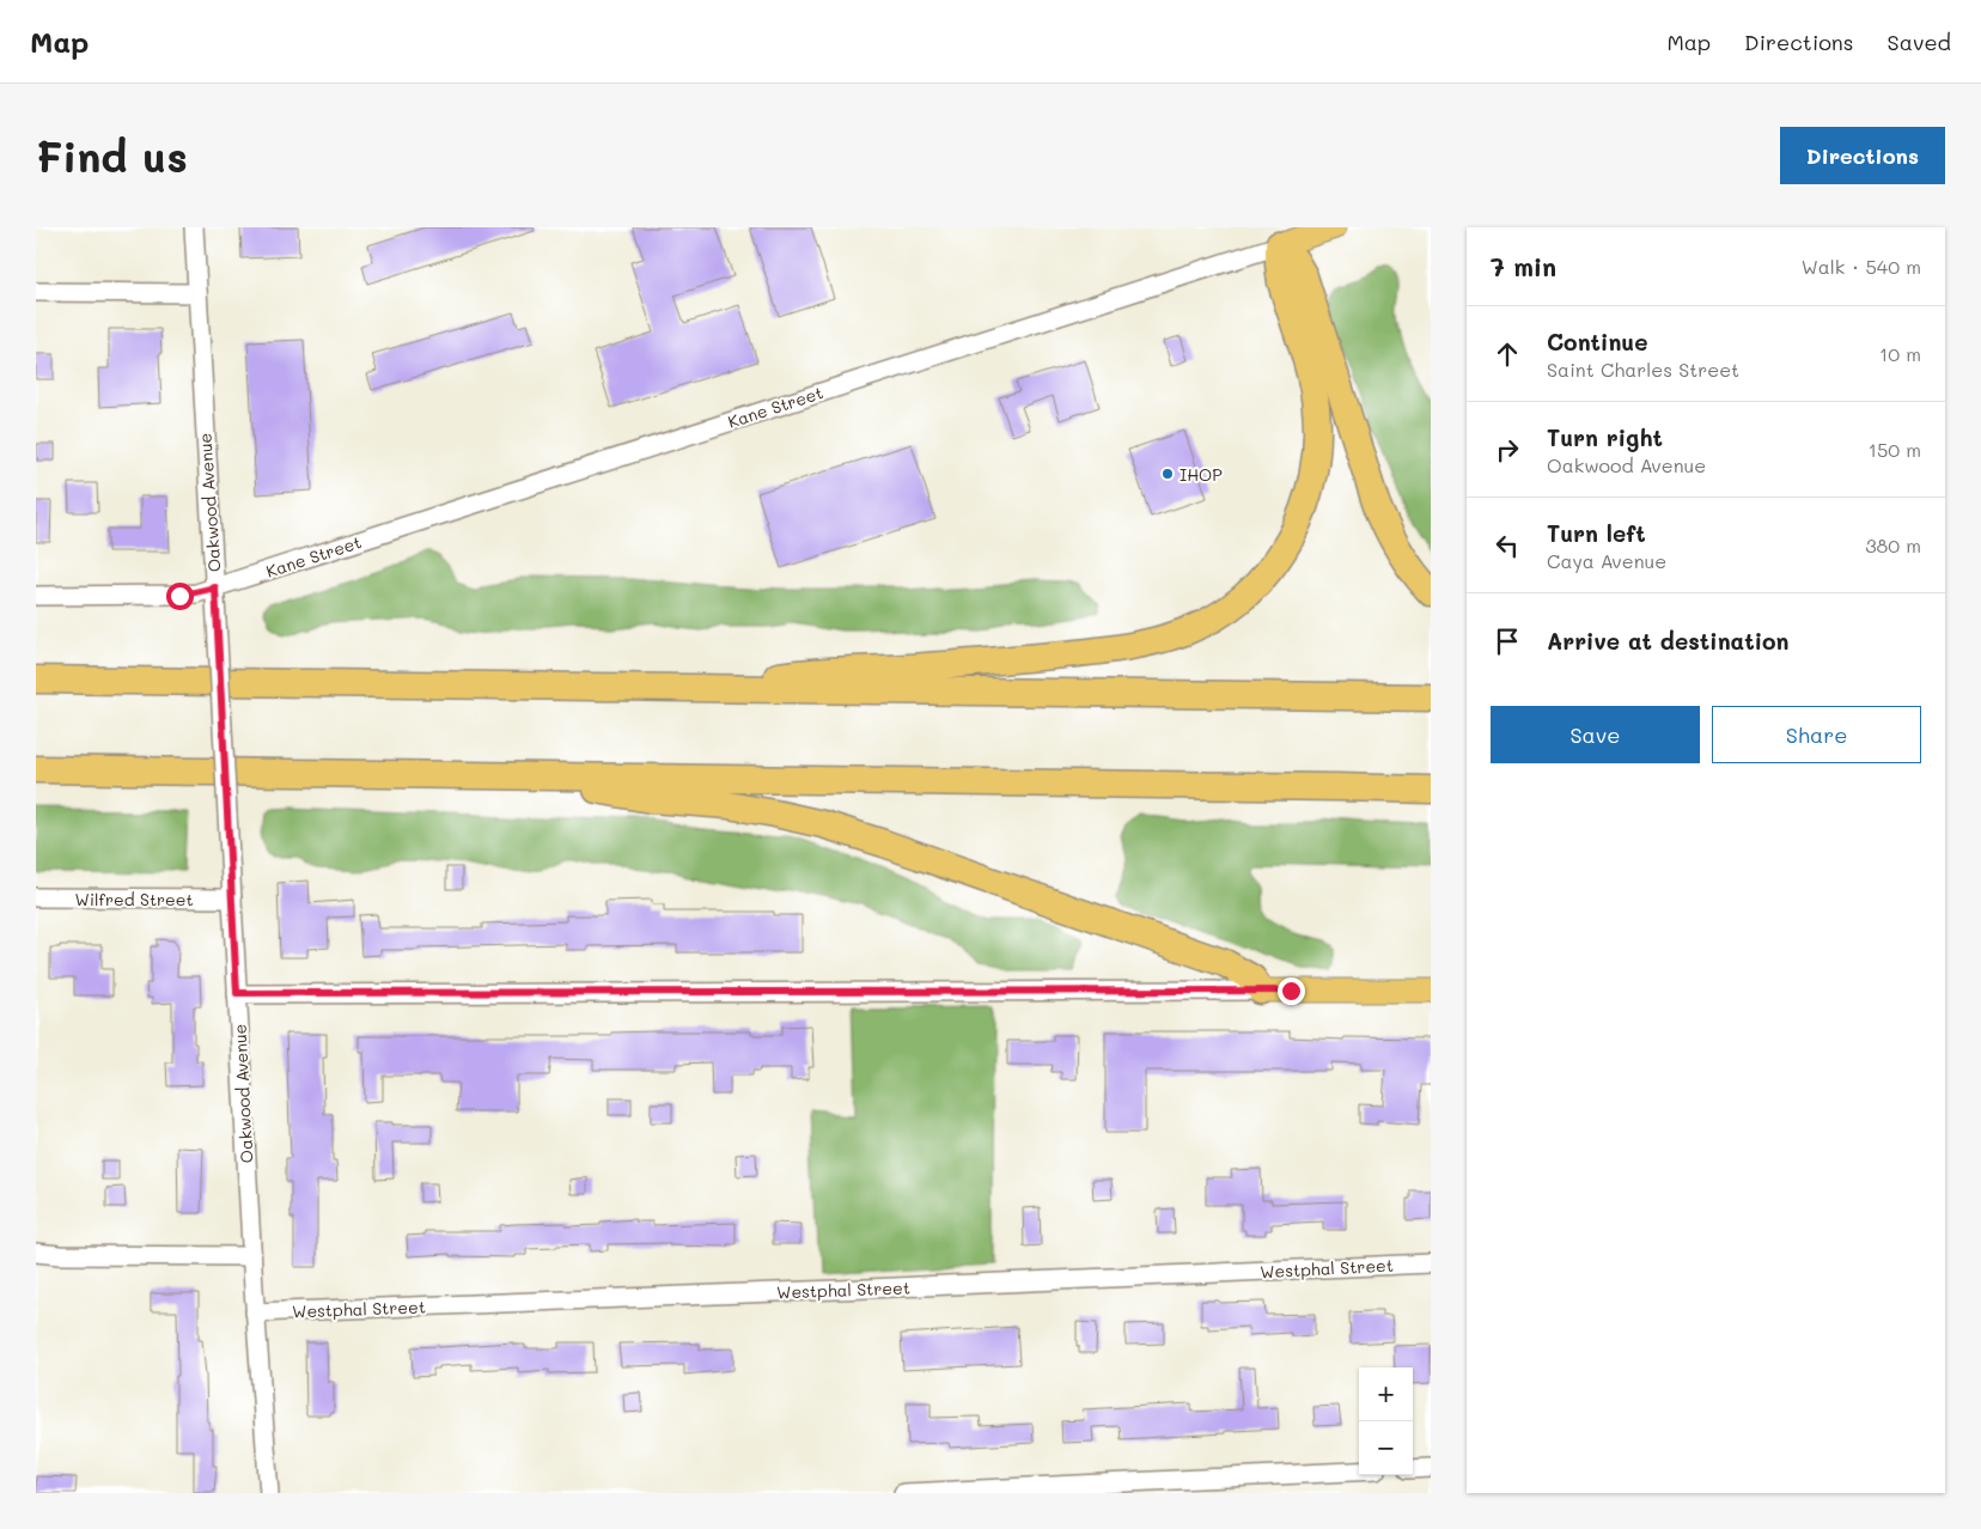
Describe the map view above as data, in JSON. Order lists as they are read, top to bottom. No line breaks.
{"streets":{"main road":["Kane Street"],"street":["Oakwood Avenue","Wilfred Street","Westphal Street"]},"crossings":[["Kane Street","Oakwood Avenue"],["Oakwood Avenue","Wilfred Street"],["Oakwood Avenue","Westphal Street"]],"places":["IHOP"],"page":{"header":"Map","nav":["Map","Directions","Saved"],"buttons":["Directions",["Save","Share"]],"title":"Find us","heading":["7 min","Walk · 540 m"],"list":[["Continue","Saint Charles Street","10 m"],["Turn right","Oakwood Avenue","150 m"],["Turn left","Caya Avenue","380 m"],"Arrive at destination"],"map_buttons":["+","−"]}}
